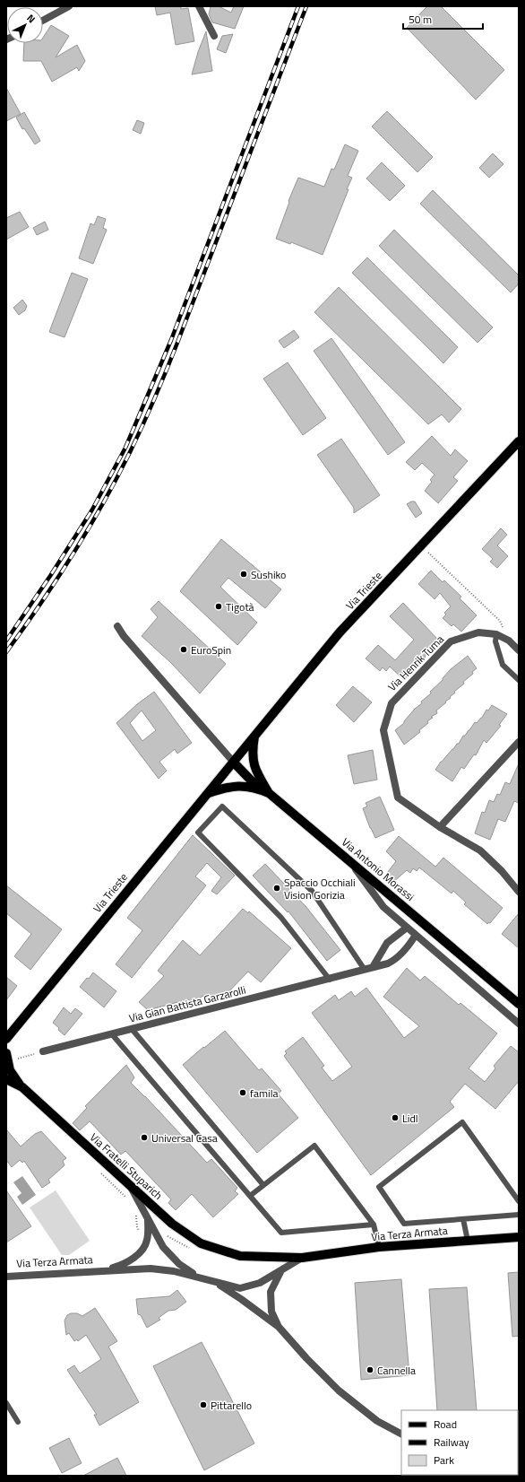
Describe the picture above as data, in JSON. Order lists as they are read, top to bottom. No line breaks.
{"streets":{"main road":["Via Trieste","Via Antonio Morassi","Via Fratelli Stuparich","Via Terza Armata"],"street":["Via Henrik Tuma","Via Gian Battista Garzarolli"]},"crossings":[["Via Trieste","Via Antonio Morassi"],["Via Fratelli Stuparich","Via Terza Armata"]],"places":["Sushiko","Tigotà","EuroSpin","Spaccio Occhiali Vision Gorizia","famila","Lidl","Universal Casa","Cannella","Pittarello"],"legend":["Road","Railway","Park"],"scale_bar":"50 m","north":"top right"}
